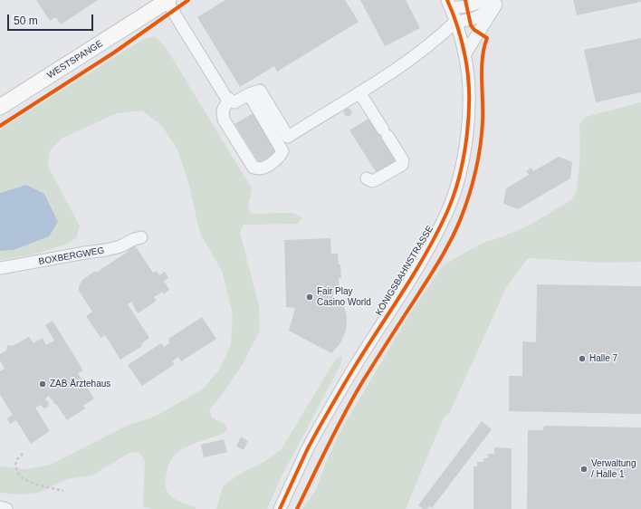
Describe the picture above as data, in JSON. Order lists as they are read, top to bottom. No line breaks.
{"streets":{"main road":["WESTSPANGE"],"street":["BOXBERGWEG","KÖNIGSBAHNSTRASSE"]},"places":["Fair Play Casino World","Halle 7","ZAB Ärztehaus","Verwaltung / Halle 1"],"scale_bar":"50 m"}
